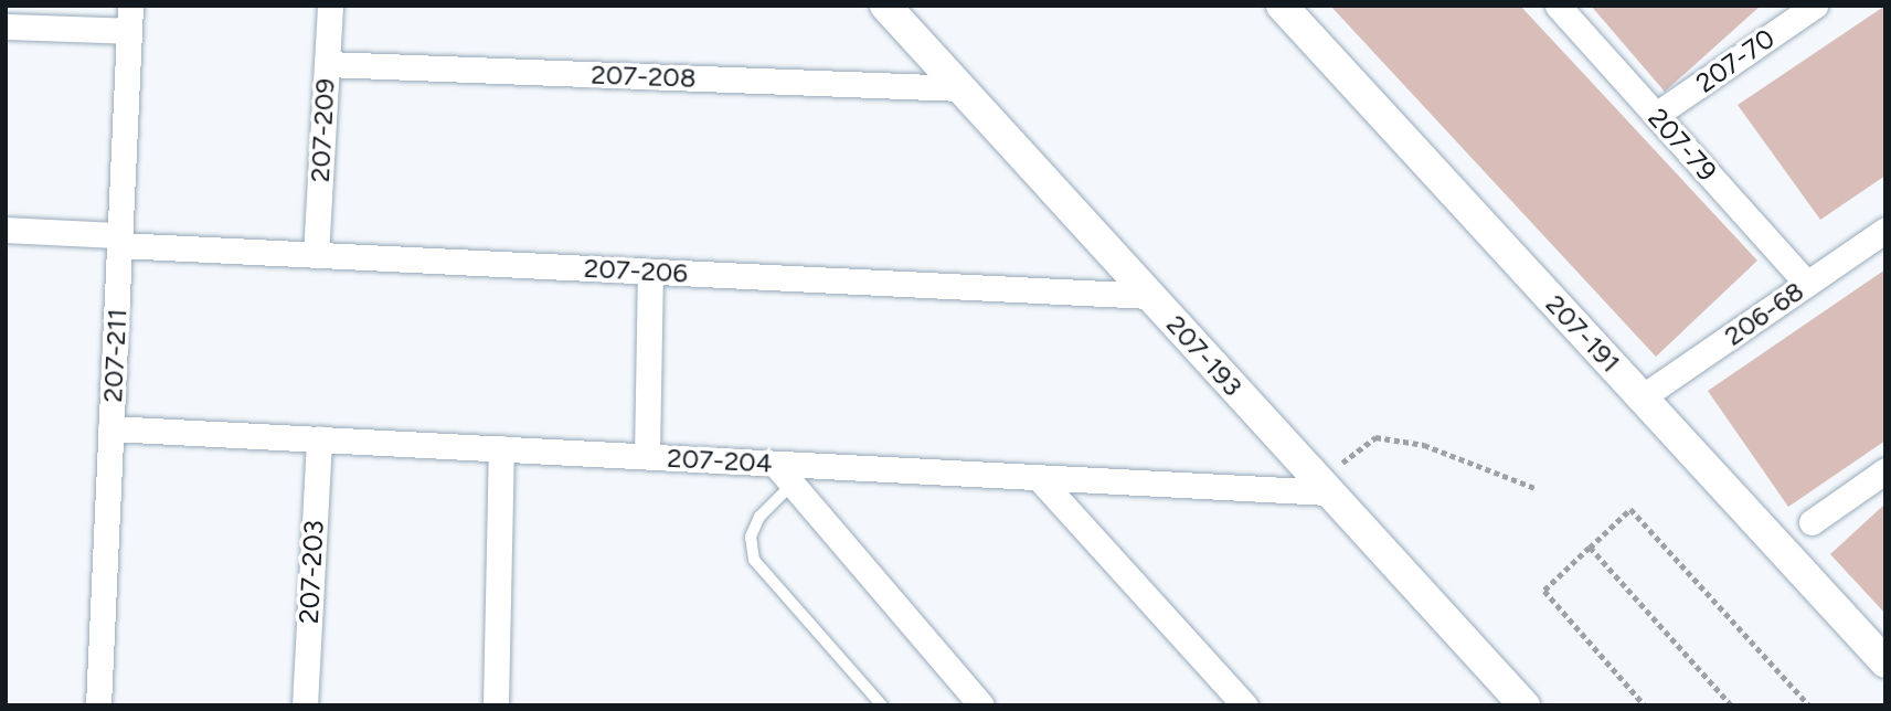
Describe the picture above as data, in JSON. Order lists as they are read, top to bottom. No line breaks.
{"streets":{"street":["207-70","207-208","207-209","207-79","207-206","206-68","207-191","207-211","207-193","207-204","207-203"]},"crossings":[["207-70","207-79"],["207-208","207-209"],["207-208","207-193"],["207-209","207-206"],["207-79","206-68"],["207-206","207-211"],["207-206","207-193"],["206-68","207-191"],["207-211","207-204"],["207-193","207-204"],["207-204","207-203"]]}
